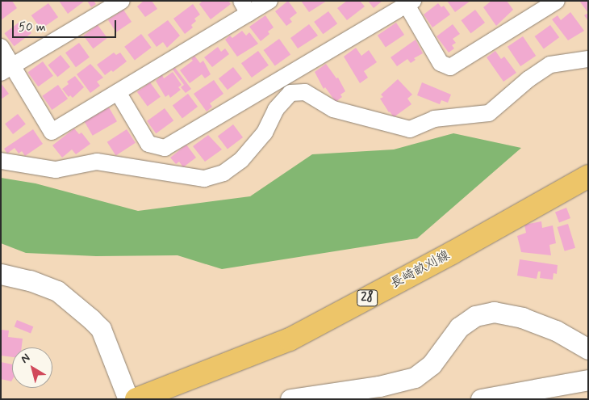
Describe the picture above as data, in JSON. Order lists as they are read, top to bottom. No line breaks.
{"streets":{"main road":["長崎畝刈線","28"]},"scale_bar":"50 m","north":"top left"}
